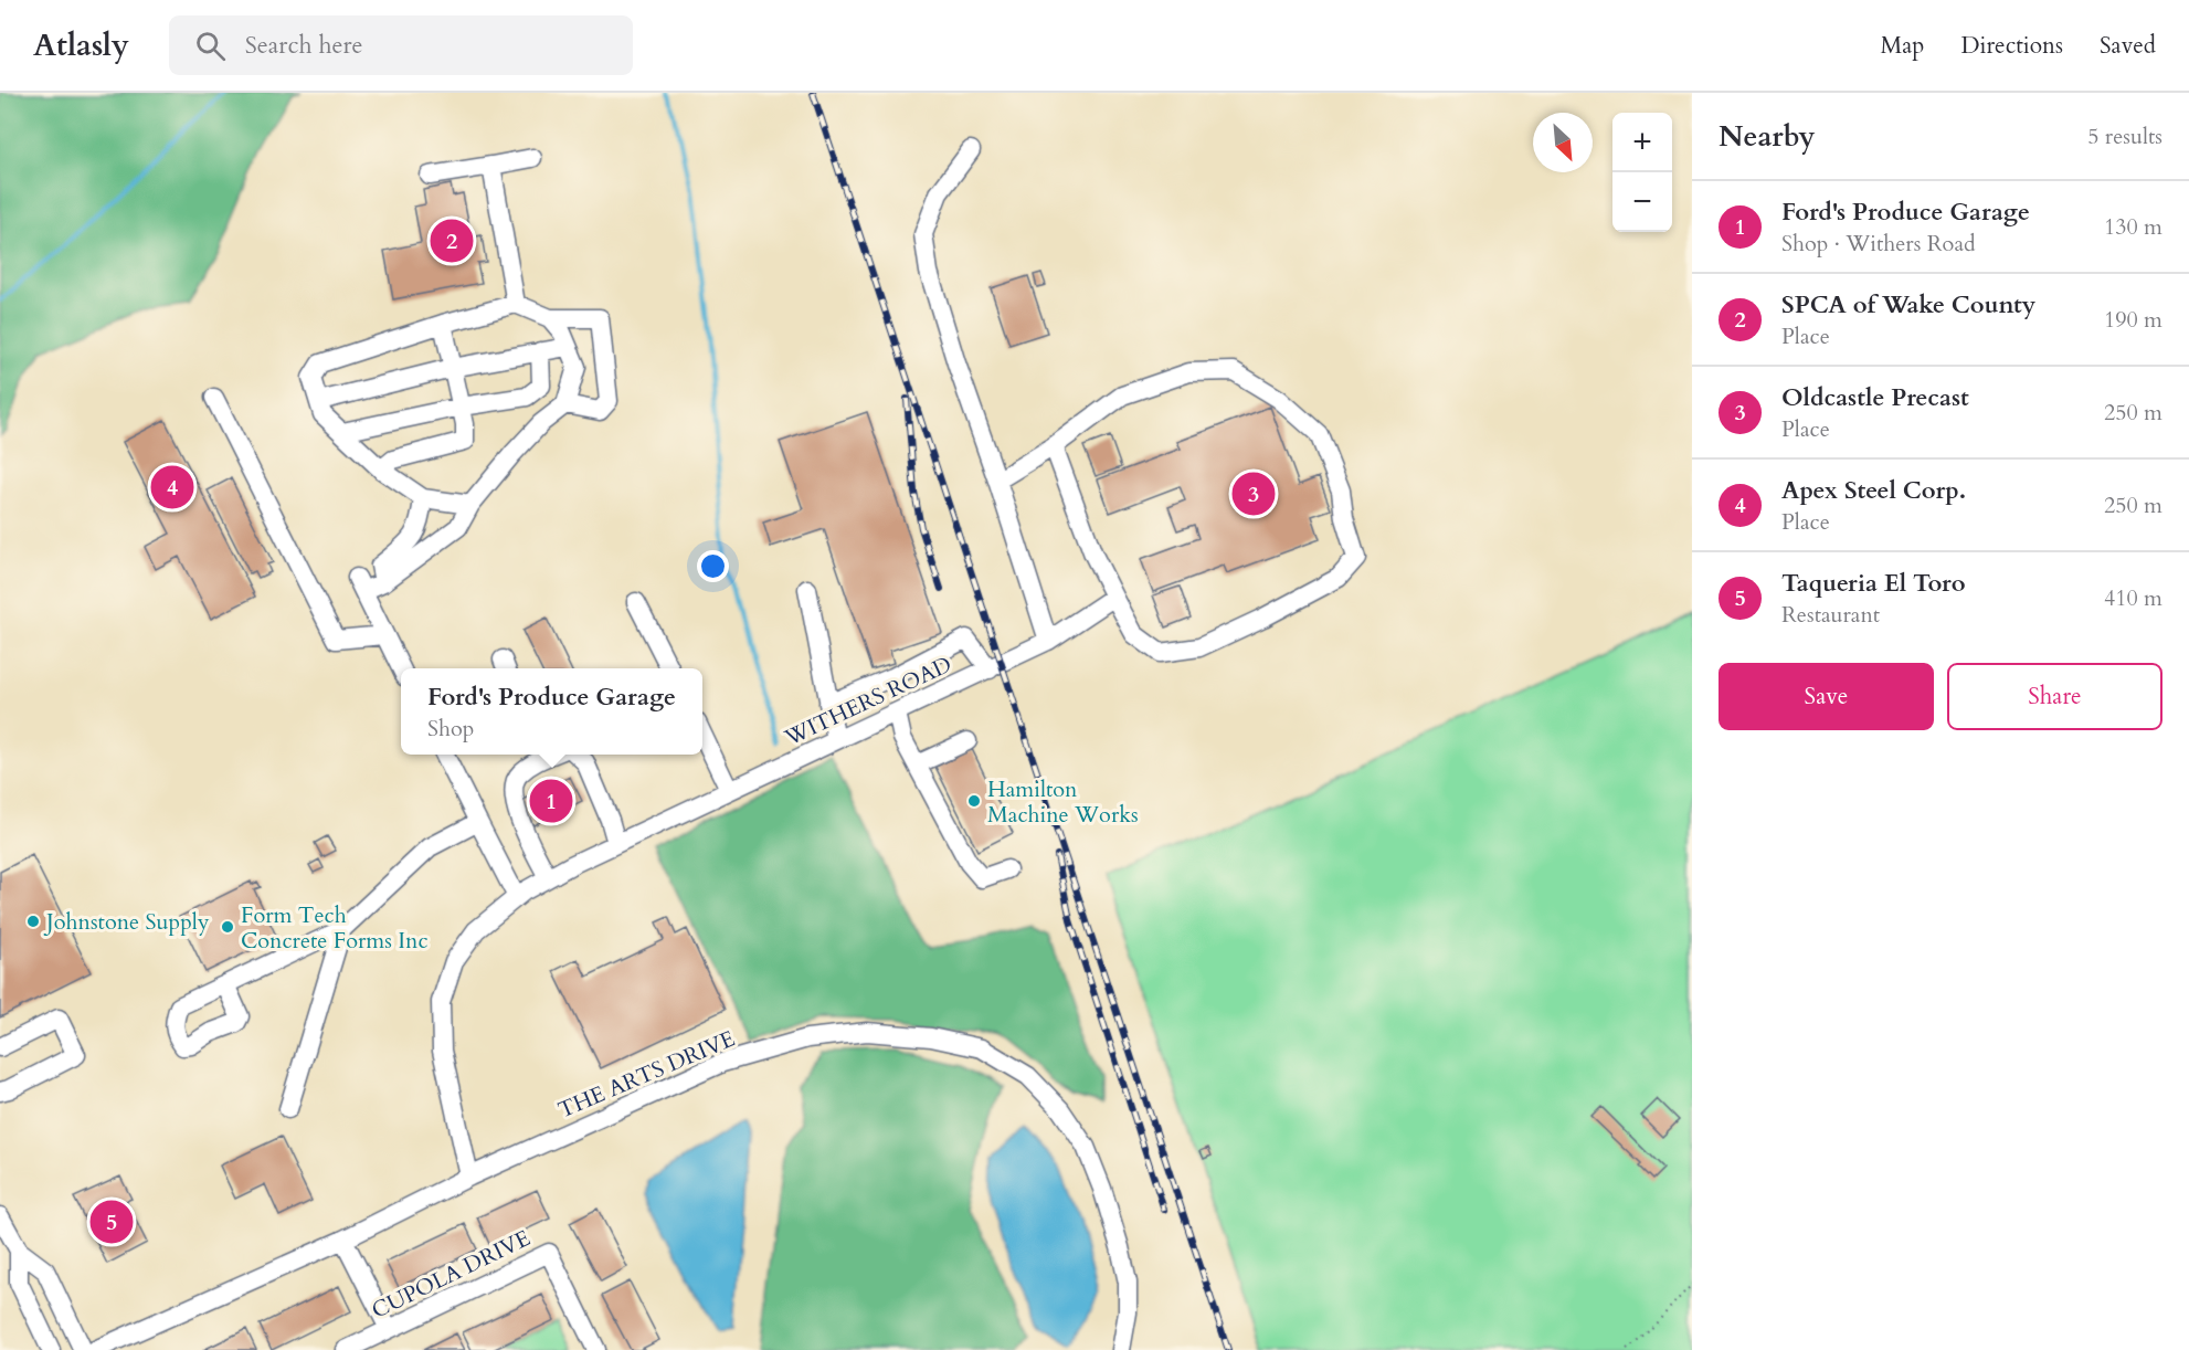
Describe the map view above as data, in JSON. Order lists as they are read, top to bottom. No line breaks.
{"streets":{"street":["WITHERS ROAD","THE ARTS DRIVE","CUPOLA DRIVE"]},"crossings":[["WITHERS ROAD","THE ARTS DRIVE"]],"places":["Hamilton Machine Works","Johnstone Supply","Form Tech Concrete Forms Inc"],"north":"bottom right","page":{"header":"Atlasly","search":"Search here","nav":["Map","Directions","Saved"],"heading":["Nearby","5 results"],"map_buttons":["+","−"],"list":[{"mark":"1","name":"Ford's Produce Garage","note":"Shop · Withers Road","value":"130 m"},{"mark":"2","name":"SPCA of Wake County","note":"Place","value":"190 m"},{"mark":"3","name":"Oldcastle Precast","note":"Place","value":"250 m"},{"mark":"4","name":"Apex Steel Corp.","note":"Place","value":"250 m"},{"mark":"5","name":"Taqueria El Toro","note":"Restaurant","value":"410 m"}],"pins":["2","4","3","1","5"],"buttons":["Save","Share"],"popup":["Ford's Produce Garage","Shop"]}}
